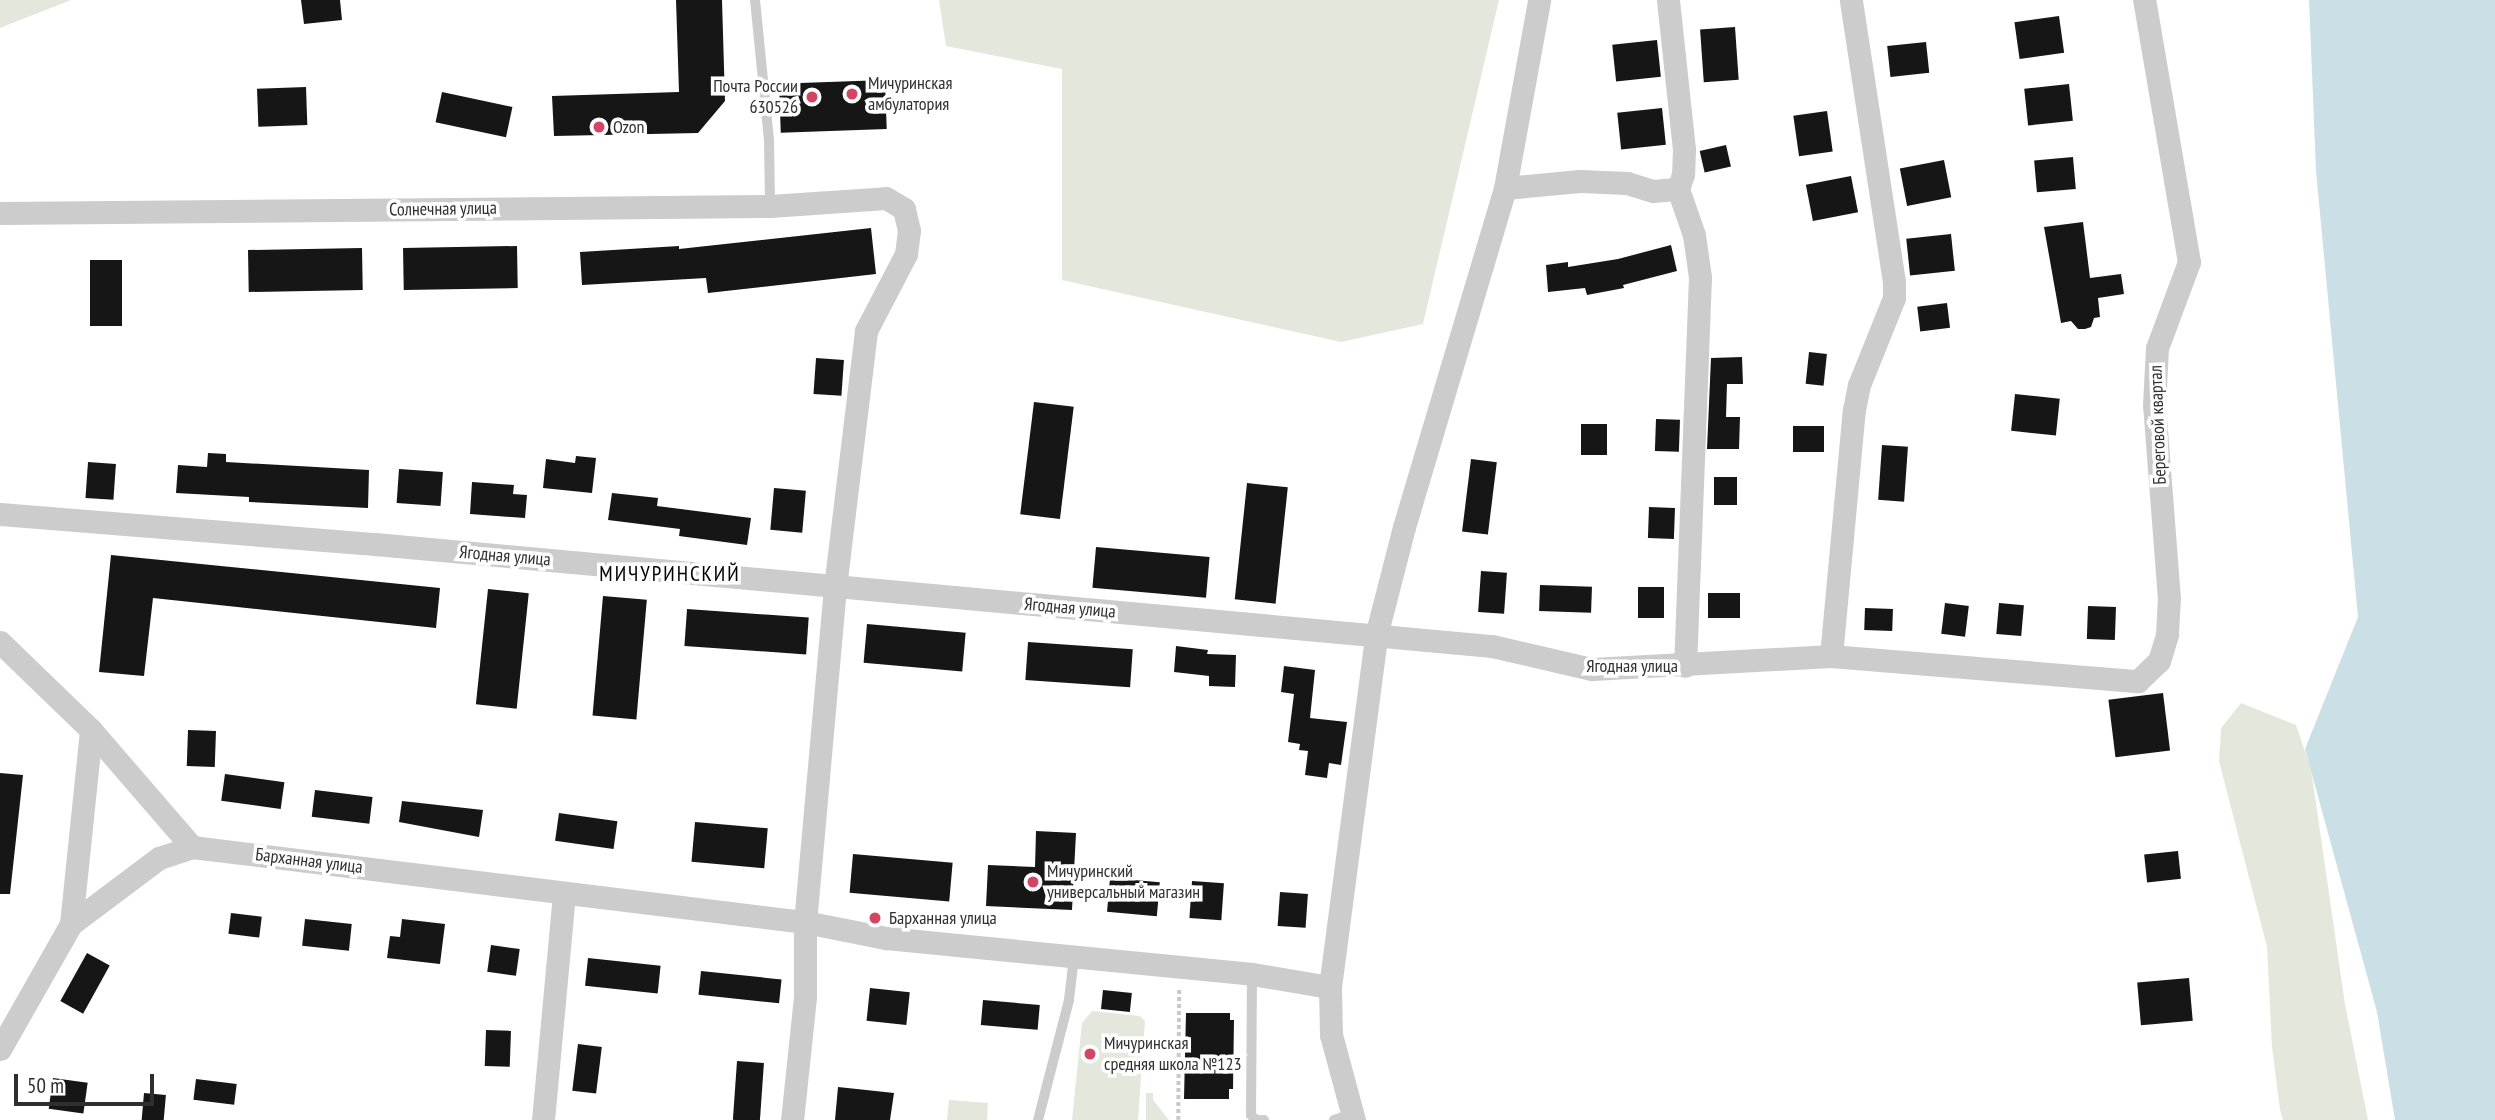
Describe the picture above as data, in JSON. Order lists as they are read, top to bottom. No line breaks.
{"streets":{"street":["Солнечная улица","Береговой квартал","Ягодная улица","Барханная улица"]},"crossings":[["Солнечная улица","Ягодная улица"],["Береговой квартал","Ягодная улица"]],"districts":["МИЧУРИНСКИЙ"],"places":["Мичуринская амбулатория","Почта России 630526","Ozon","Мичуринский универсальный магазин","Барханная улица","Мичуринская средняя школа №123"],"scale_bar":"50 m"}
